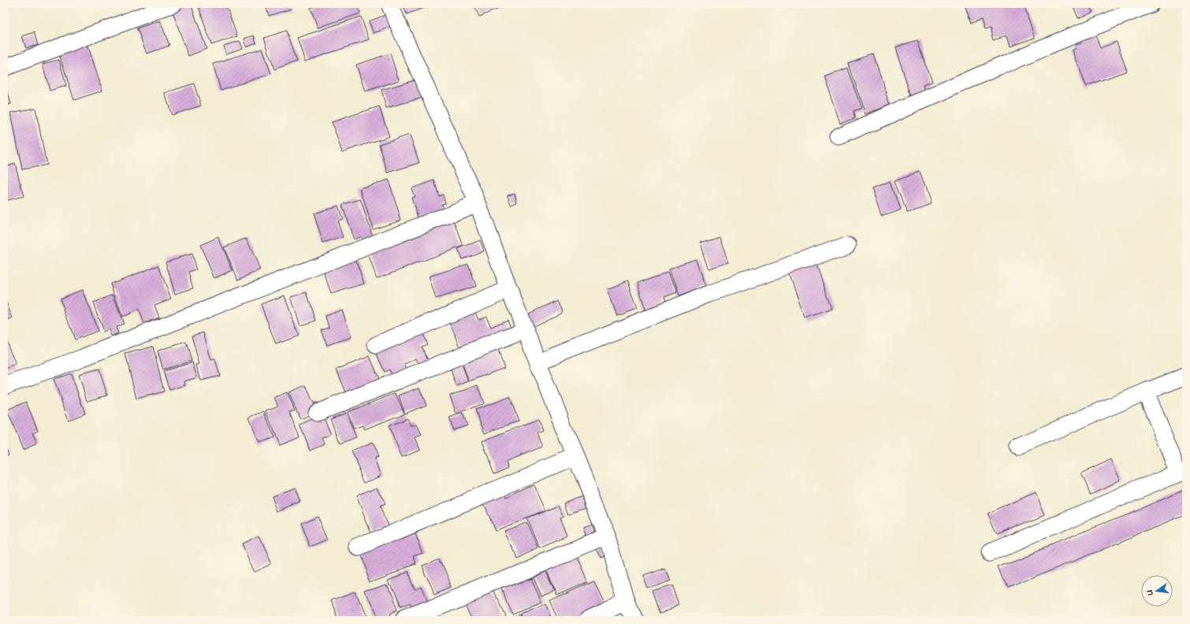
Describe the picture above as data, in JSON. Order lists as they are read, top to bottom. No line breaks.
{"north":"left"}
